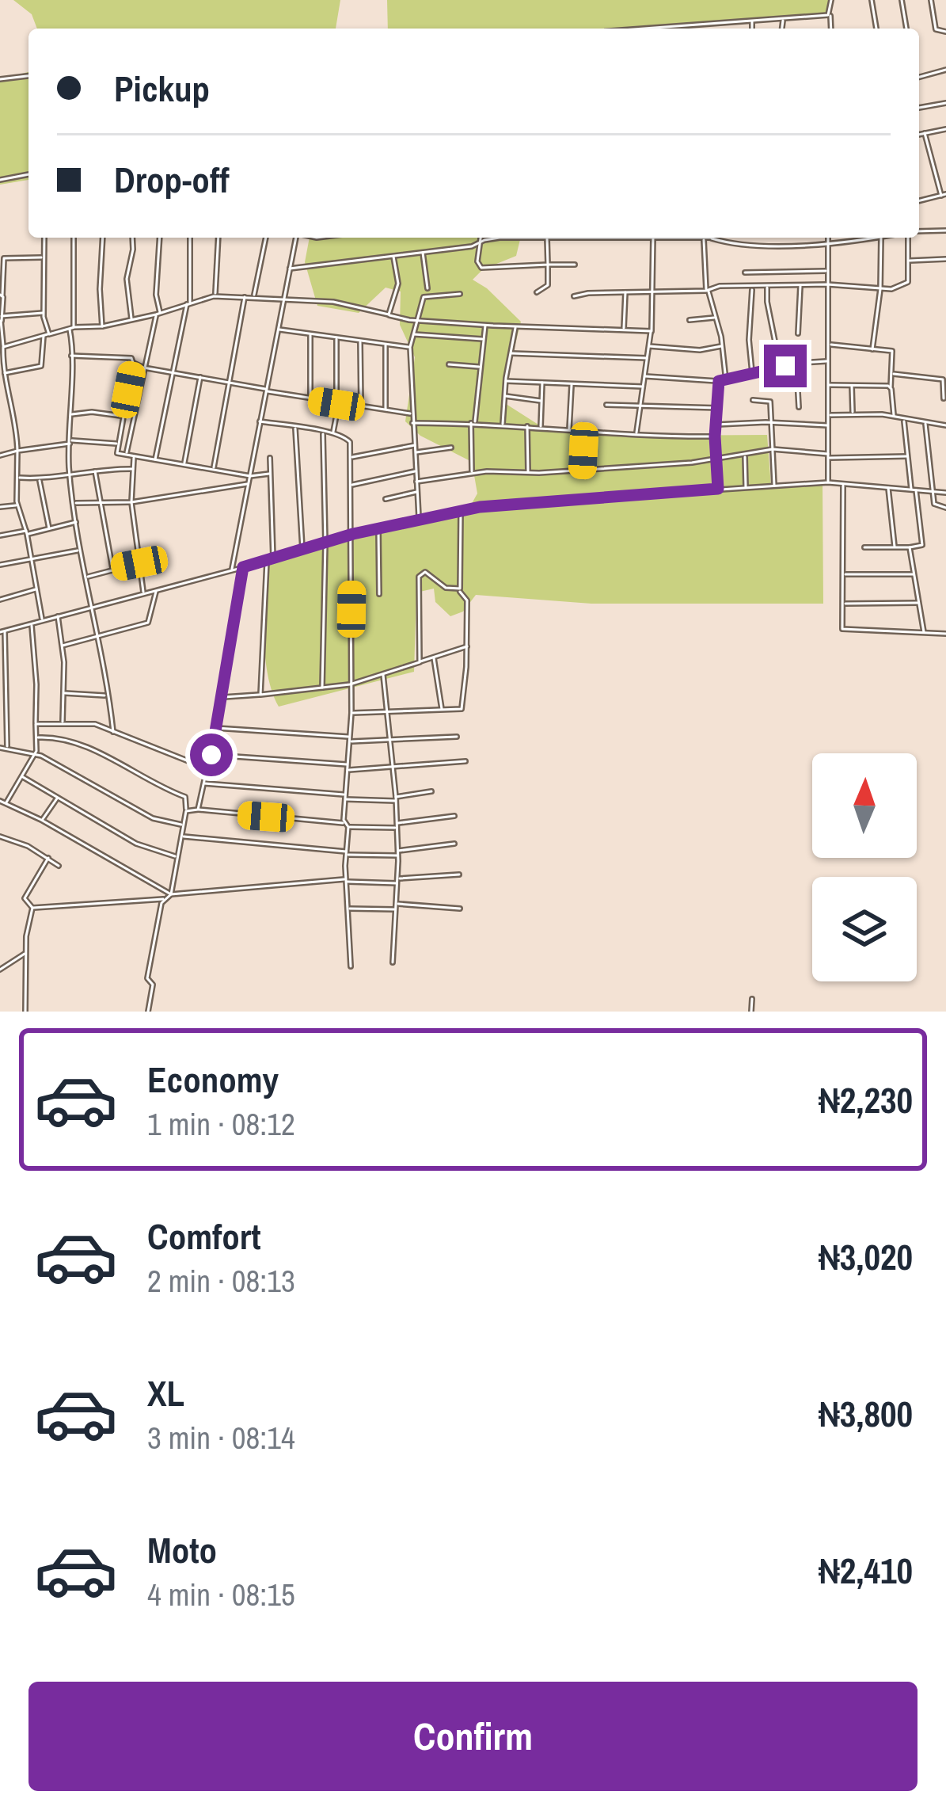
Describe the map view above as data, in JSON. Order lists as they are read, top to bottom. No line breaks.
{"north":"top","page":{"banner":["Pickup","Drop-off"],"list":[{"name":"Economy","note":"1 min · 08:12","value":"₦2,230"},{"name":"Comfort","note":"2 min · 08:13","value":"₦3,020"},{"name":"XL","note":"3 min · 08:14","value":"₦3,800"},{"name":"Moto","note":"4 min · 08:15","value":"₦2,410"}],"buttons":"Confirm"}}
